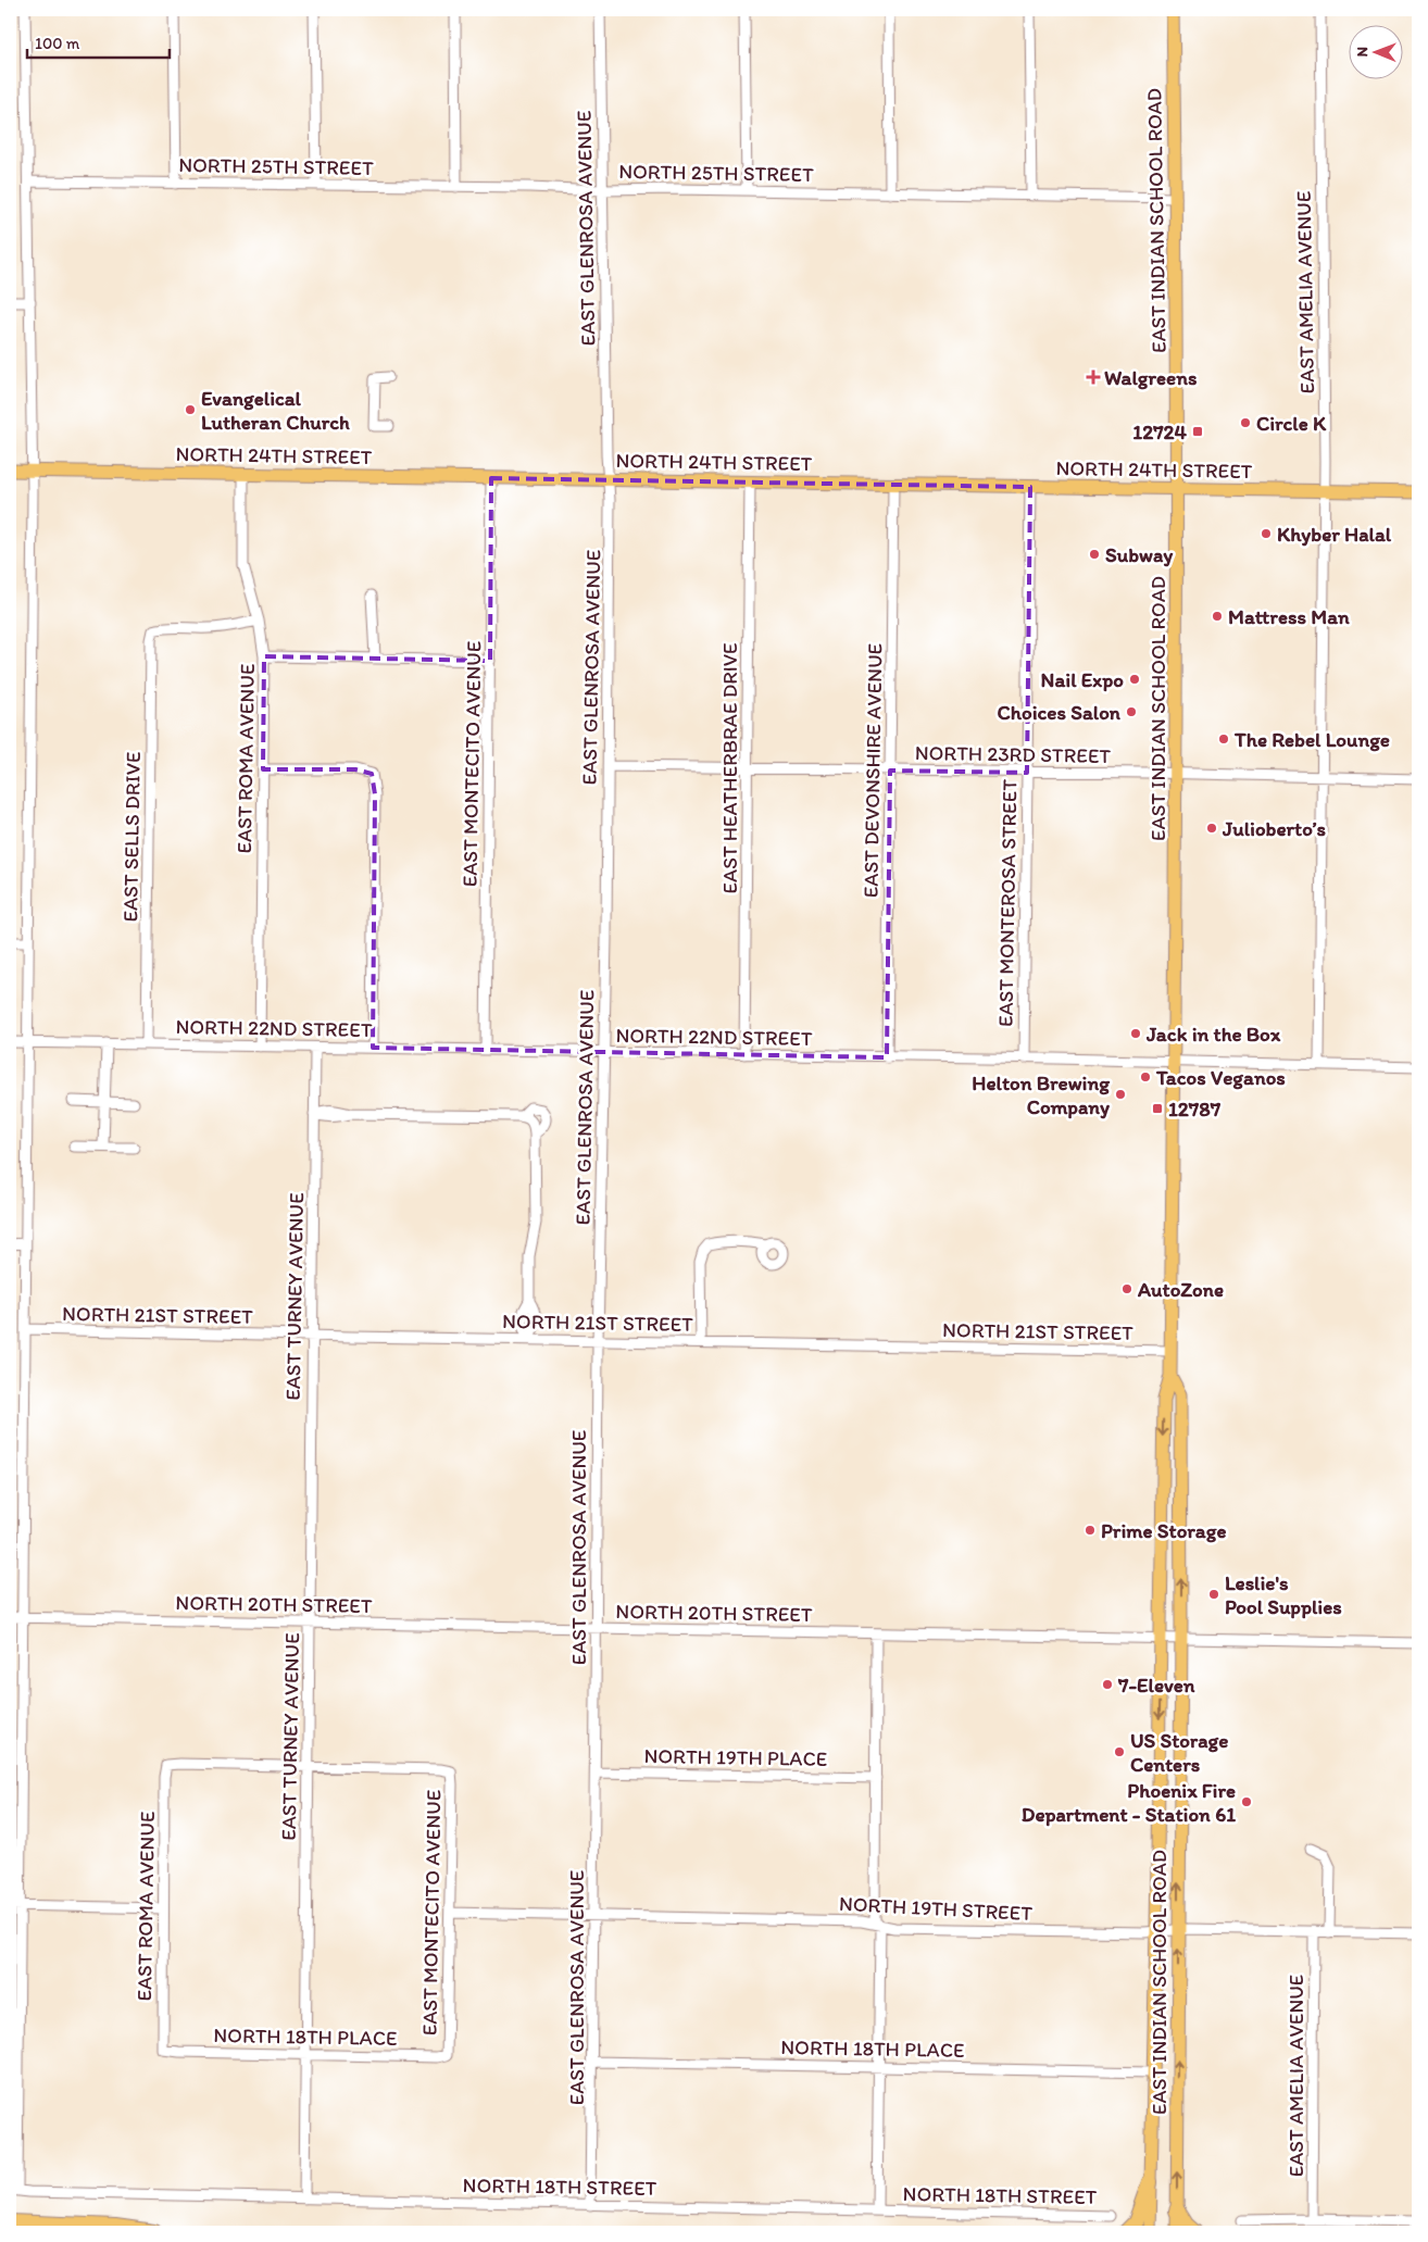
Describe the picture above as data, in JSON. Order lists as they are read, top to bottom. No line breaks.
{"streets":{"main road":["EAST INDIAN SCHOOL ROAD","NORTH 24TH STREET"],"street":["NORTH 25TH STREET","EAST GLENROSA AVENUE","EAST AMELIA AVENUE","NORTH 23RD STREET","EAST ROMA AVENUE","EAST MONTECITO AVENUE","EAST HEATHERBRAE DRIVE","EAST DEVONSHIRE AVENUE","EAST SELLS DRIVE","EAST MONTEROSA STREET","NORTH 22ND STREET","EAST TURNEY AVENUE","NORTH 21ST STREET","NORTH 20TH STREET","NORTH 19TH PLACE","NORTH 19TH STREET","NORTH 18TH PLACE","NORTH 18TH STREET"]},"crossings":[["NORTH 25TH STREET","EAST INDIAN SCHOOL ROAD"],["NORTH 25TH STREET","EAST GLENROSA AVENUE"],["EAST INDIAN SCHOOL ROAD","NORTH 24TH STREET"],["EAST INDIAN SCHOOL ROAD","NORTH 23RD STREET"],["EAST INDIAN SCHOOL ROAD","NORTH 22ND STREET"],["EAST INDIAN SCHOOL ROAD","NORTH 21ST STREET"],["EAST INDIAN SCHOOL ROAD","NORTH 20TH STREET"],["EAST INDIAN SCHOOL ROAD","NORTH 19TH STREET"],["EAST INDIAN SCHOOL ROAD","NORTH 18TH PLACE"],["EAST GLENROSA AVENUE","NORTH 24TH STREET"],["EAST GLENROSA AVENUE","NORTH 23RD STREET"],["EAST GLENROSA AVENUE","NORTH 22ND STREET"],["EAST GLENROSA AVENUE","NORTH 21ST STREET"],["EAST GLENROSA AVENUE","NORTH 20TH STREET"],["EAST GLENROSA AVENUE","NORTH 19TH PLACE"],["EAST GLENROSA AVENUE","NORTH 19TH STREET"],["EAST GLENROSA AVENUE","NORTH 18TH PLACE"],["EAST GLENROSA AVENUE","NORTH 18TH STREET"],["EAST AMELIA AVENUE","NORTH 24TH STREET"],["EAST AMELIA AVENUE","NORTH 23RD STREET"],["EAST AMELIA AVENUE","NORTH 22ND STREET"],["EAST AMELIA AVENUE","NORTH 19TH STREET"],["NORTH 24TH STREET","EAST ROMA AVENUE"],["NORTH 24TH STREET","EAST MONTECITO AVENUE"],["NORTH 24TH STREET","EAST HEATHERBRAE DRIVE"],["NORTH 24TH STREET","EAST DEVONSHIRE AVENUE"],["NORTH 24TH STREET","EAST MONTEROSA STREET"],["NORTH 23RD STREET","EAST HEATHERBRAE DRIVE"],["NORTH 23RD STREET","EAST DEVONSHIRE AVENUE"],["NORTH 23RD STREET","EAST MONTEROSA STREET"],["EAST ROMA AVENUE","EAST MONTECITO AVENUE"],["EAST ROMA AVENUE","EAST SELLS DRIVE"],["EAST ROMA AVENUE","NORTH 22ND STREET"],["EAST ROMA AVENUE","EAST TURNEY AVENUE"],["EAST ROMA AVENUE","NORTH 18TH PLACE"],["EAST MONTECITO AVENUE","NORTH 22ND STREET"],["EAST MONTECITO AVENUE","EAST TURNEY AVENUE"],["EAST MONTECITO AVENUE","NORTH 19TH STREET"],["EAST MONTECITO AVENUE","NORTH 18TH PLACE"],["EAST HEATHERBRAE DRIVE","NORTH 22ND STREET"],["EAST DEVONSHIRE AVENUE","NORTH 22ND STREET"],["EAST SELLS DRIVE","NORTH 22ND STREET"],["EAST MONTEROSA STREET","NORTH 22ND STREET"],["NORTH 22ND STREET","EAST TURNEY AVENUE"],["EAST TURNEY AVENUE","NORTH 21ST STREET"],["EAST TURNEY AVENUE","NORTH 20TH STREET"],["EAST TURNEY AVENUE","NORTH 18TH PLACE"],["EAST TURNEY AVENUE","NORTH 18TH STREET"]],"places":{"health":["Walgreens"],"other":["Evangelical Lutheran Church","Circle K","Khyber Halal","Subway","Mattress Man","Nail Expo","Choices Salon","The Rebel Lounge","Julioberto’s","Jack in the Box","Tacos Veganos","Helton Brewing Company","AutoZone","Prime Storage","Leslie's Pool Supplies","7-Eleven","US Storage Centers","Phoenix Fire Department - Station 61"],"transit":["12724","12787"]},"scale_bar":"100 m","north":"left"}
